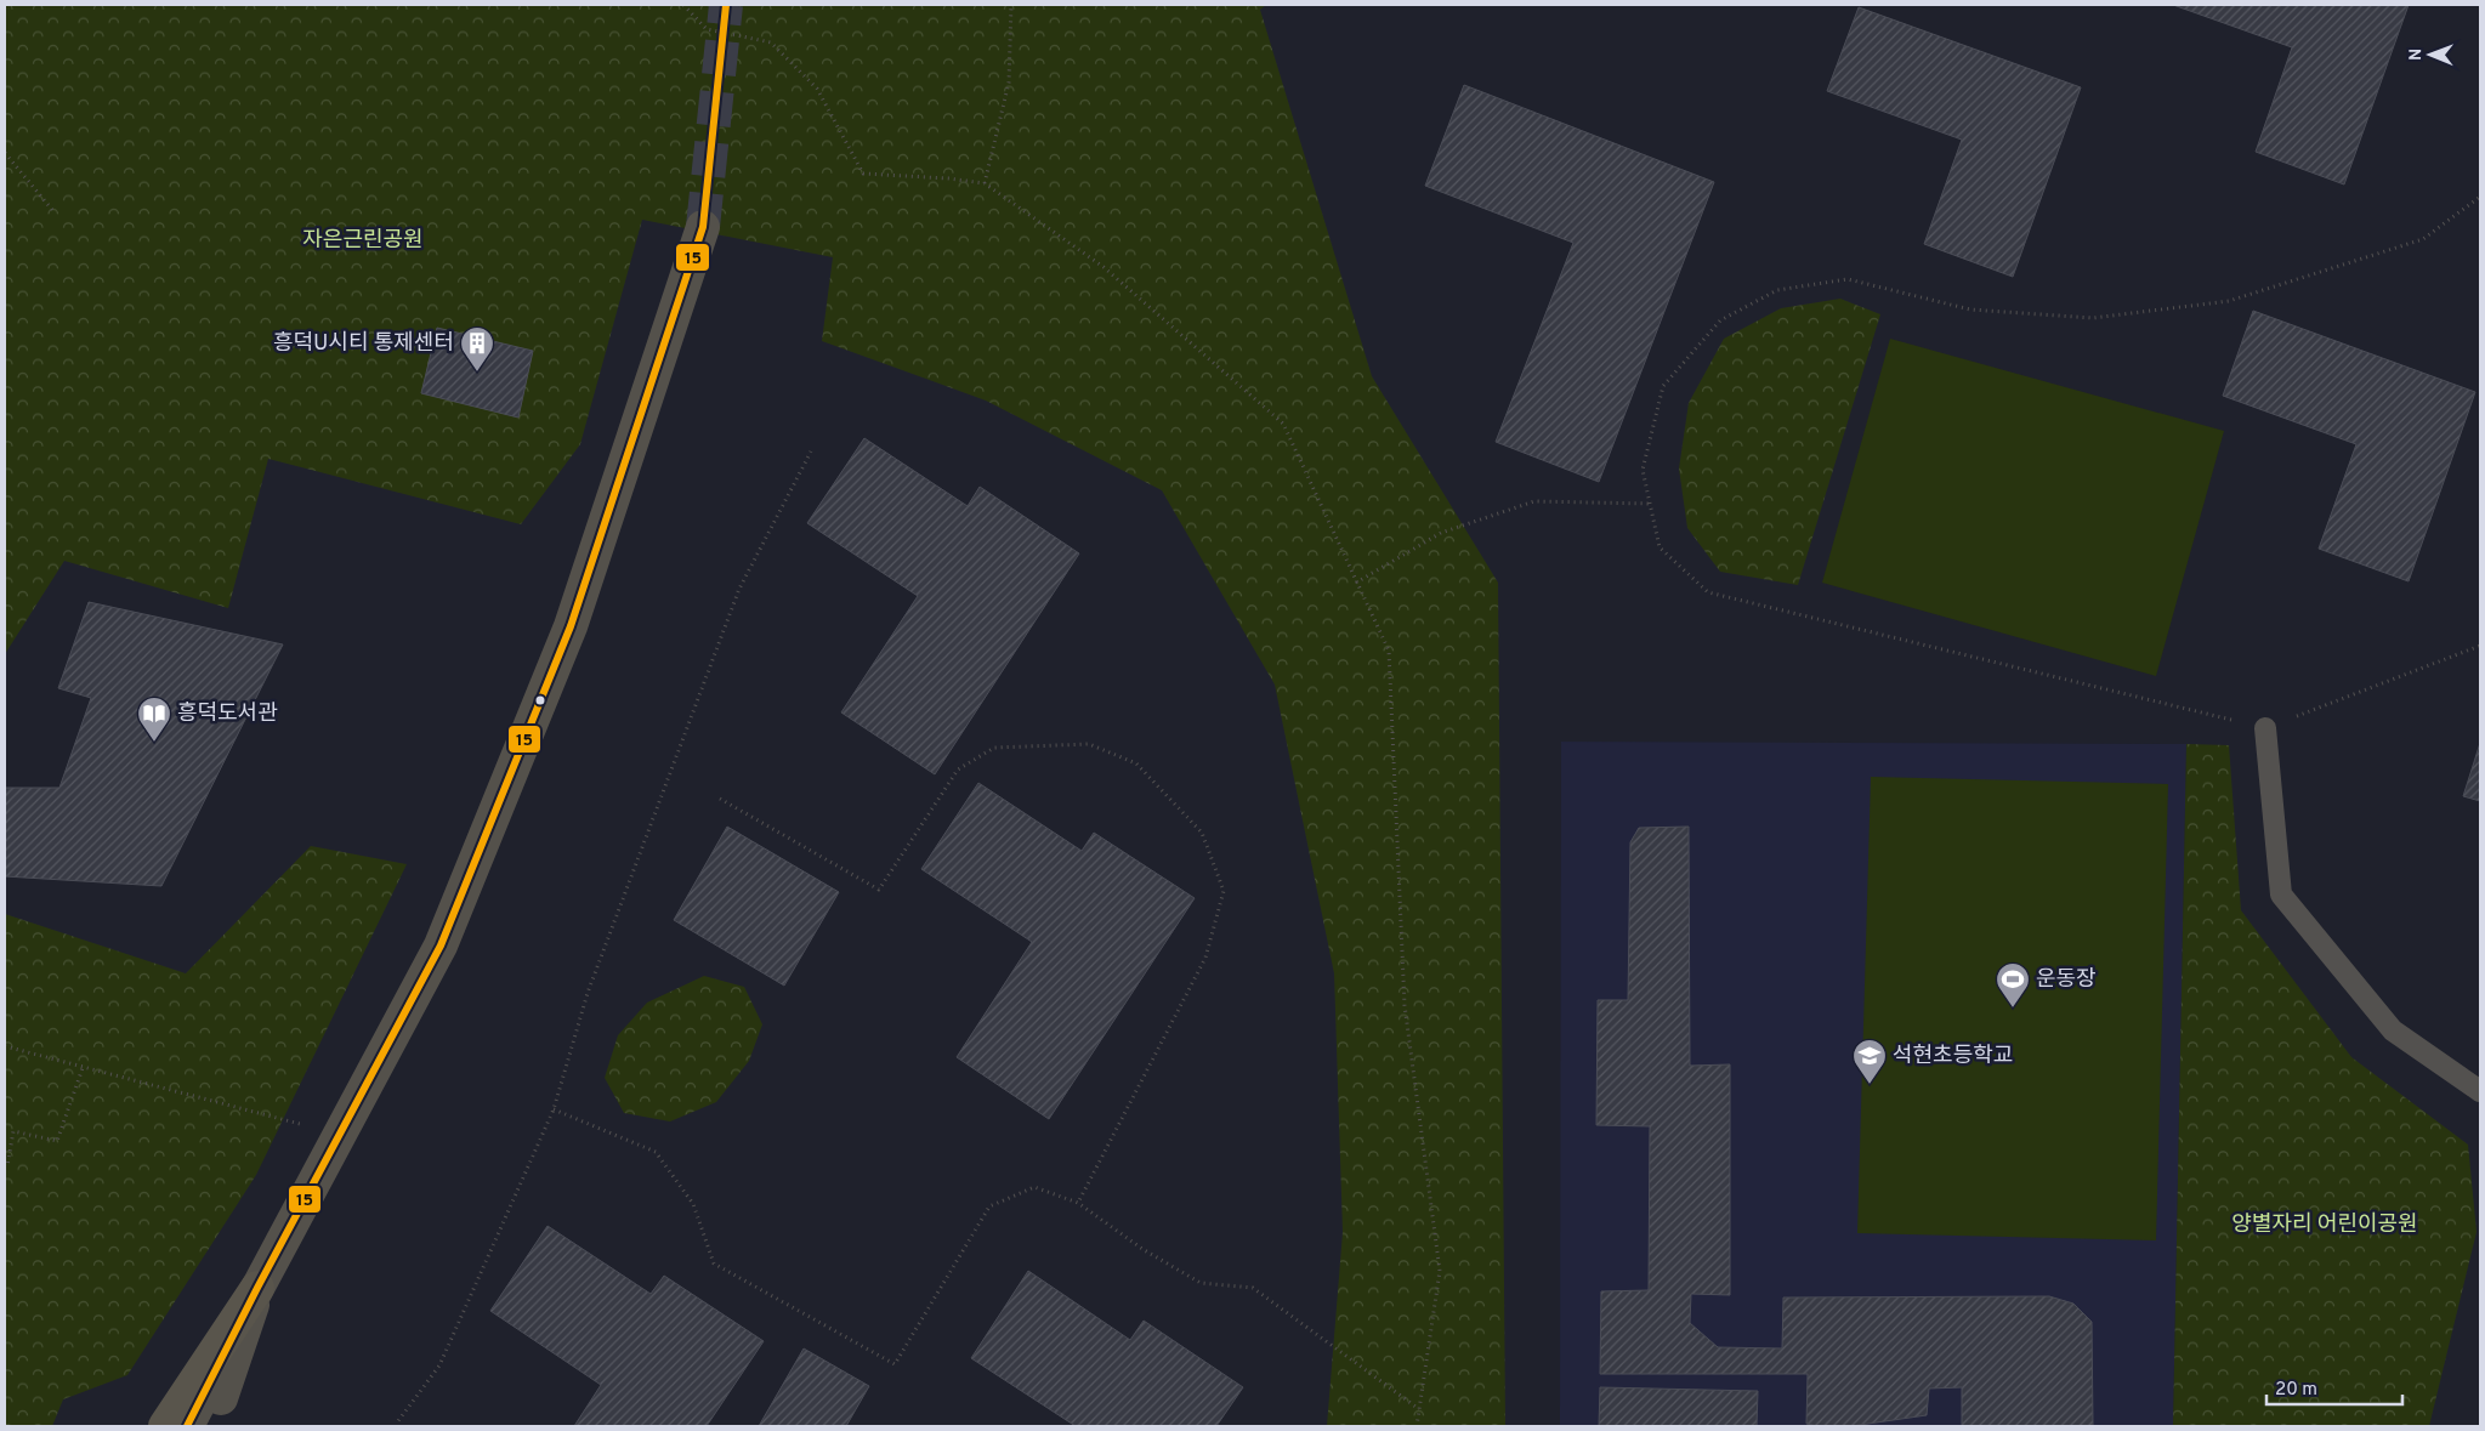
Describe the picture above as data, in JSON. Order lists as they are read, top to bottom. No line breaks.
{"parks":["자은근린공원","양별자리 어린이공원"],"places":{"building":["흥덕U시티 통제센터"],"library":["흥덕도서관"],"sports":["운동장"],"school or university":["석현초등학교"]},"lines":["transit line 15"],"scale_bar":"20 m","north":"left"}
